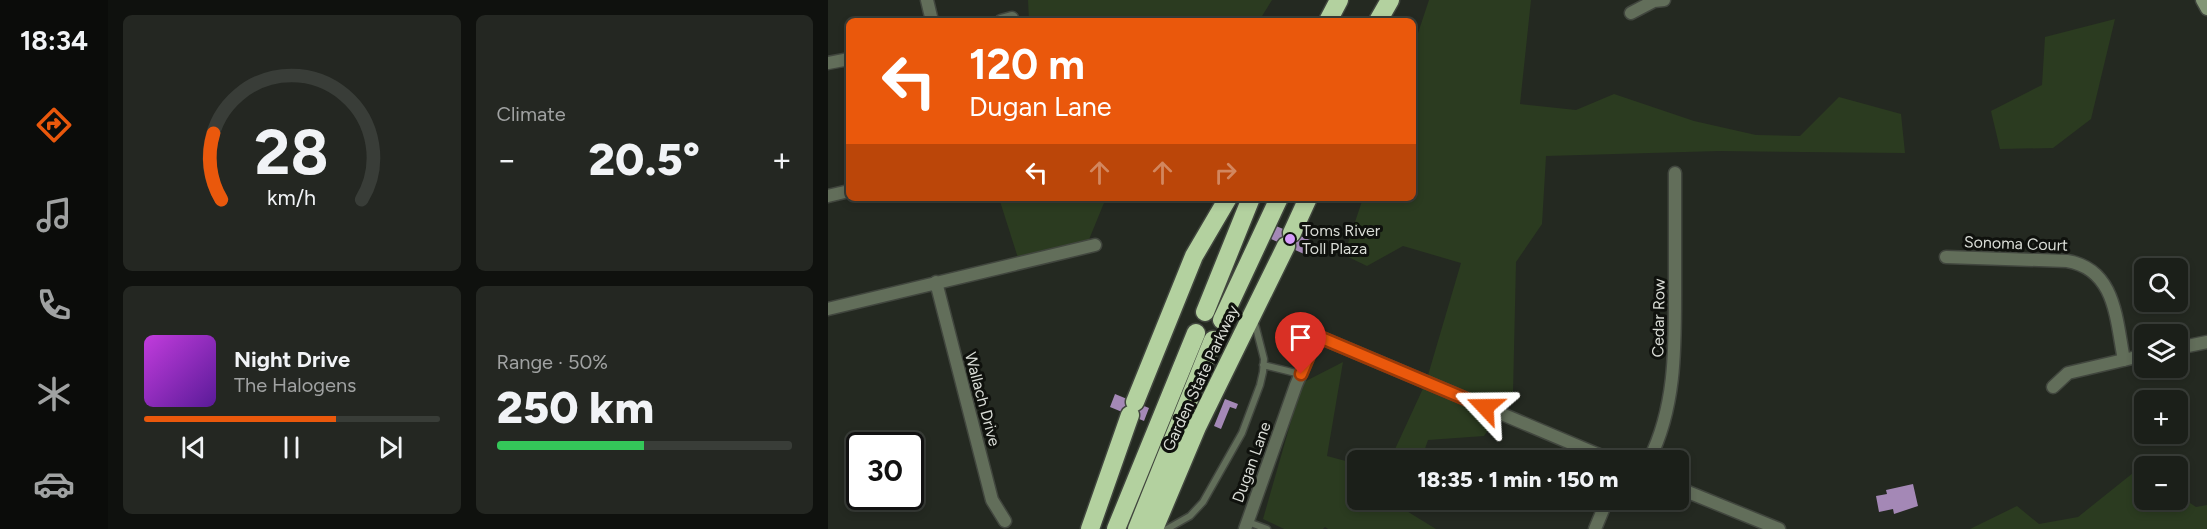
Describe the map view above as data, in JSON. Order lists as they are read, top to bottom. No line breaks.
{"streets":{"highway":["Garden State Parkway"],"street":["Sonoma Court","Cedar Row","Wallach Drive","Dugan Lane"]},"places":["Toms River Toll Plaza"],"page":{"tabs":"18:34","tile":["Climate",["Range · 50%","250 km"]],"turn":["120 m","Dugan Lane"],"heat":["−","20.5°","+"],"map_buttons":["+","−"],"song":["Night Drive","The Halogens"],"limit":"30","trip":"18:35 · 1 min · 150 m","gauge":["28","km/h"]}}
